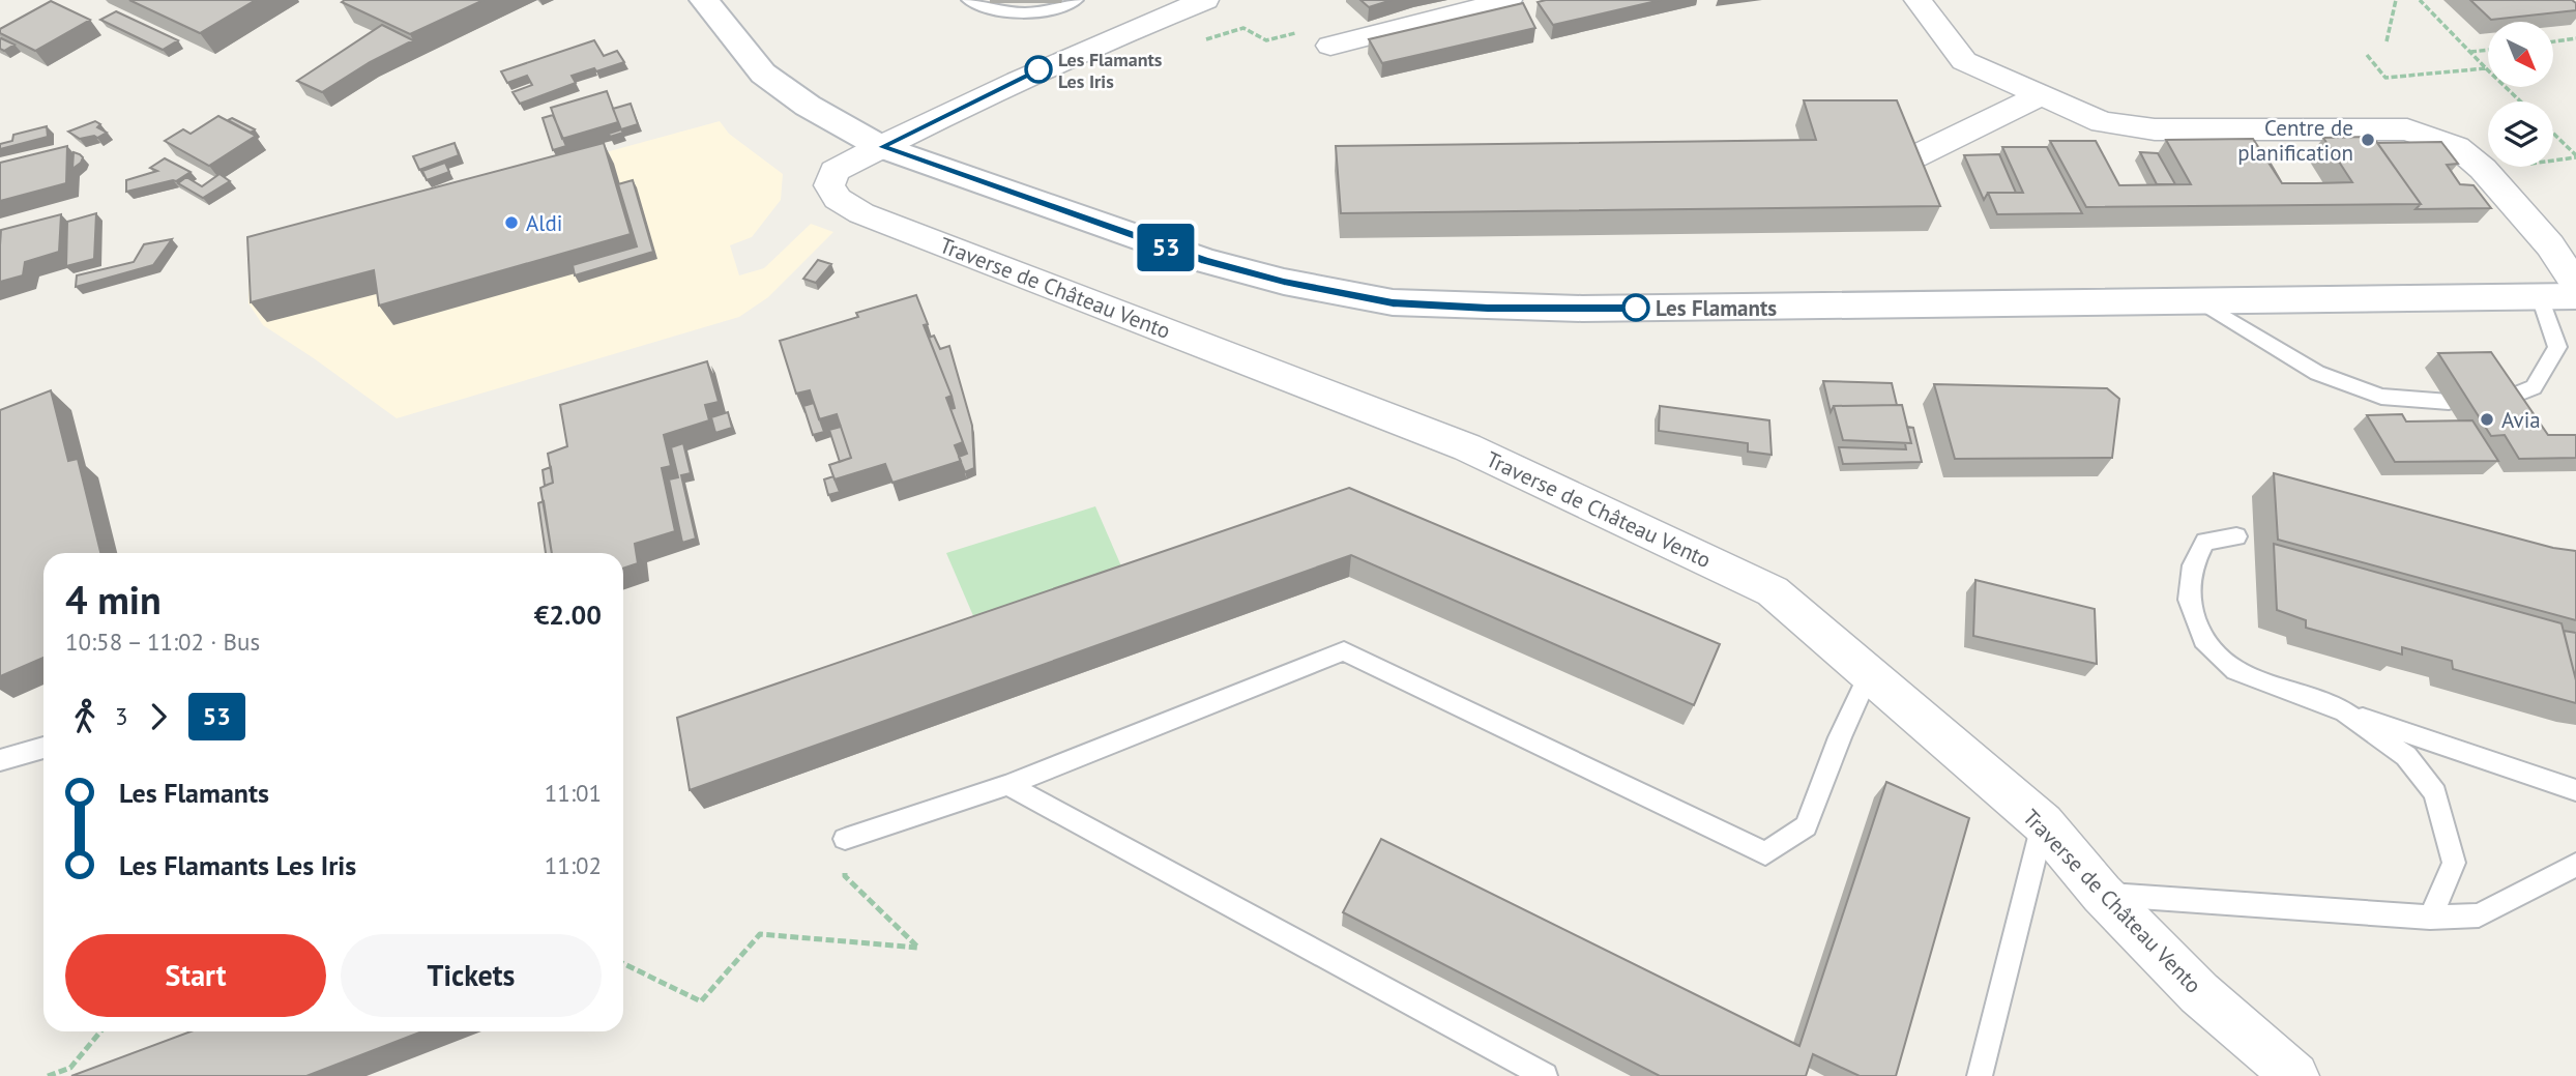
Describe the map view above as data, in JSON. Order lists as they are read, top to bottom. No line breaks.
{"streets":{"street":["Traverse de Château Vento"]},"places":["Les Flamants Les Iris","Centre de planification","Aldi","Les Flamants","Avia"],"lines":["bus line 53"],"north":"bottom right","page":{"on_map":"53","heading":["4 min","10:58 – 11:02 · Bus","€2.00"],"legs":["3","53"],"list":[{"name":"Les Flamants","value":"11:01"},{"name":"Les Flamants Les Iris","value":"11:02"}],"buttons":["Start","Tickets"]}}
